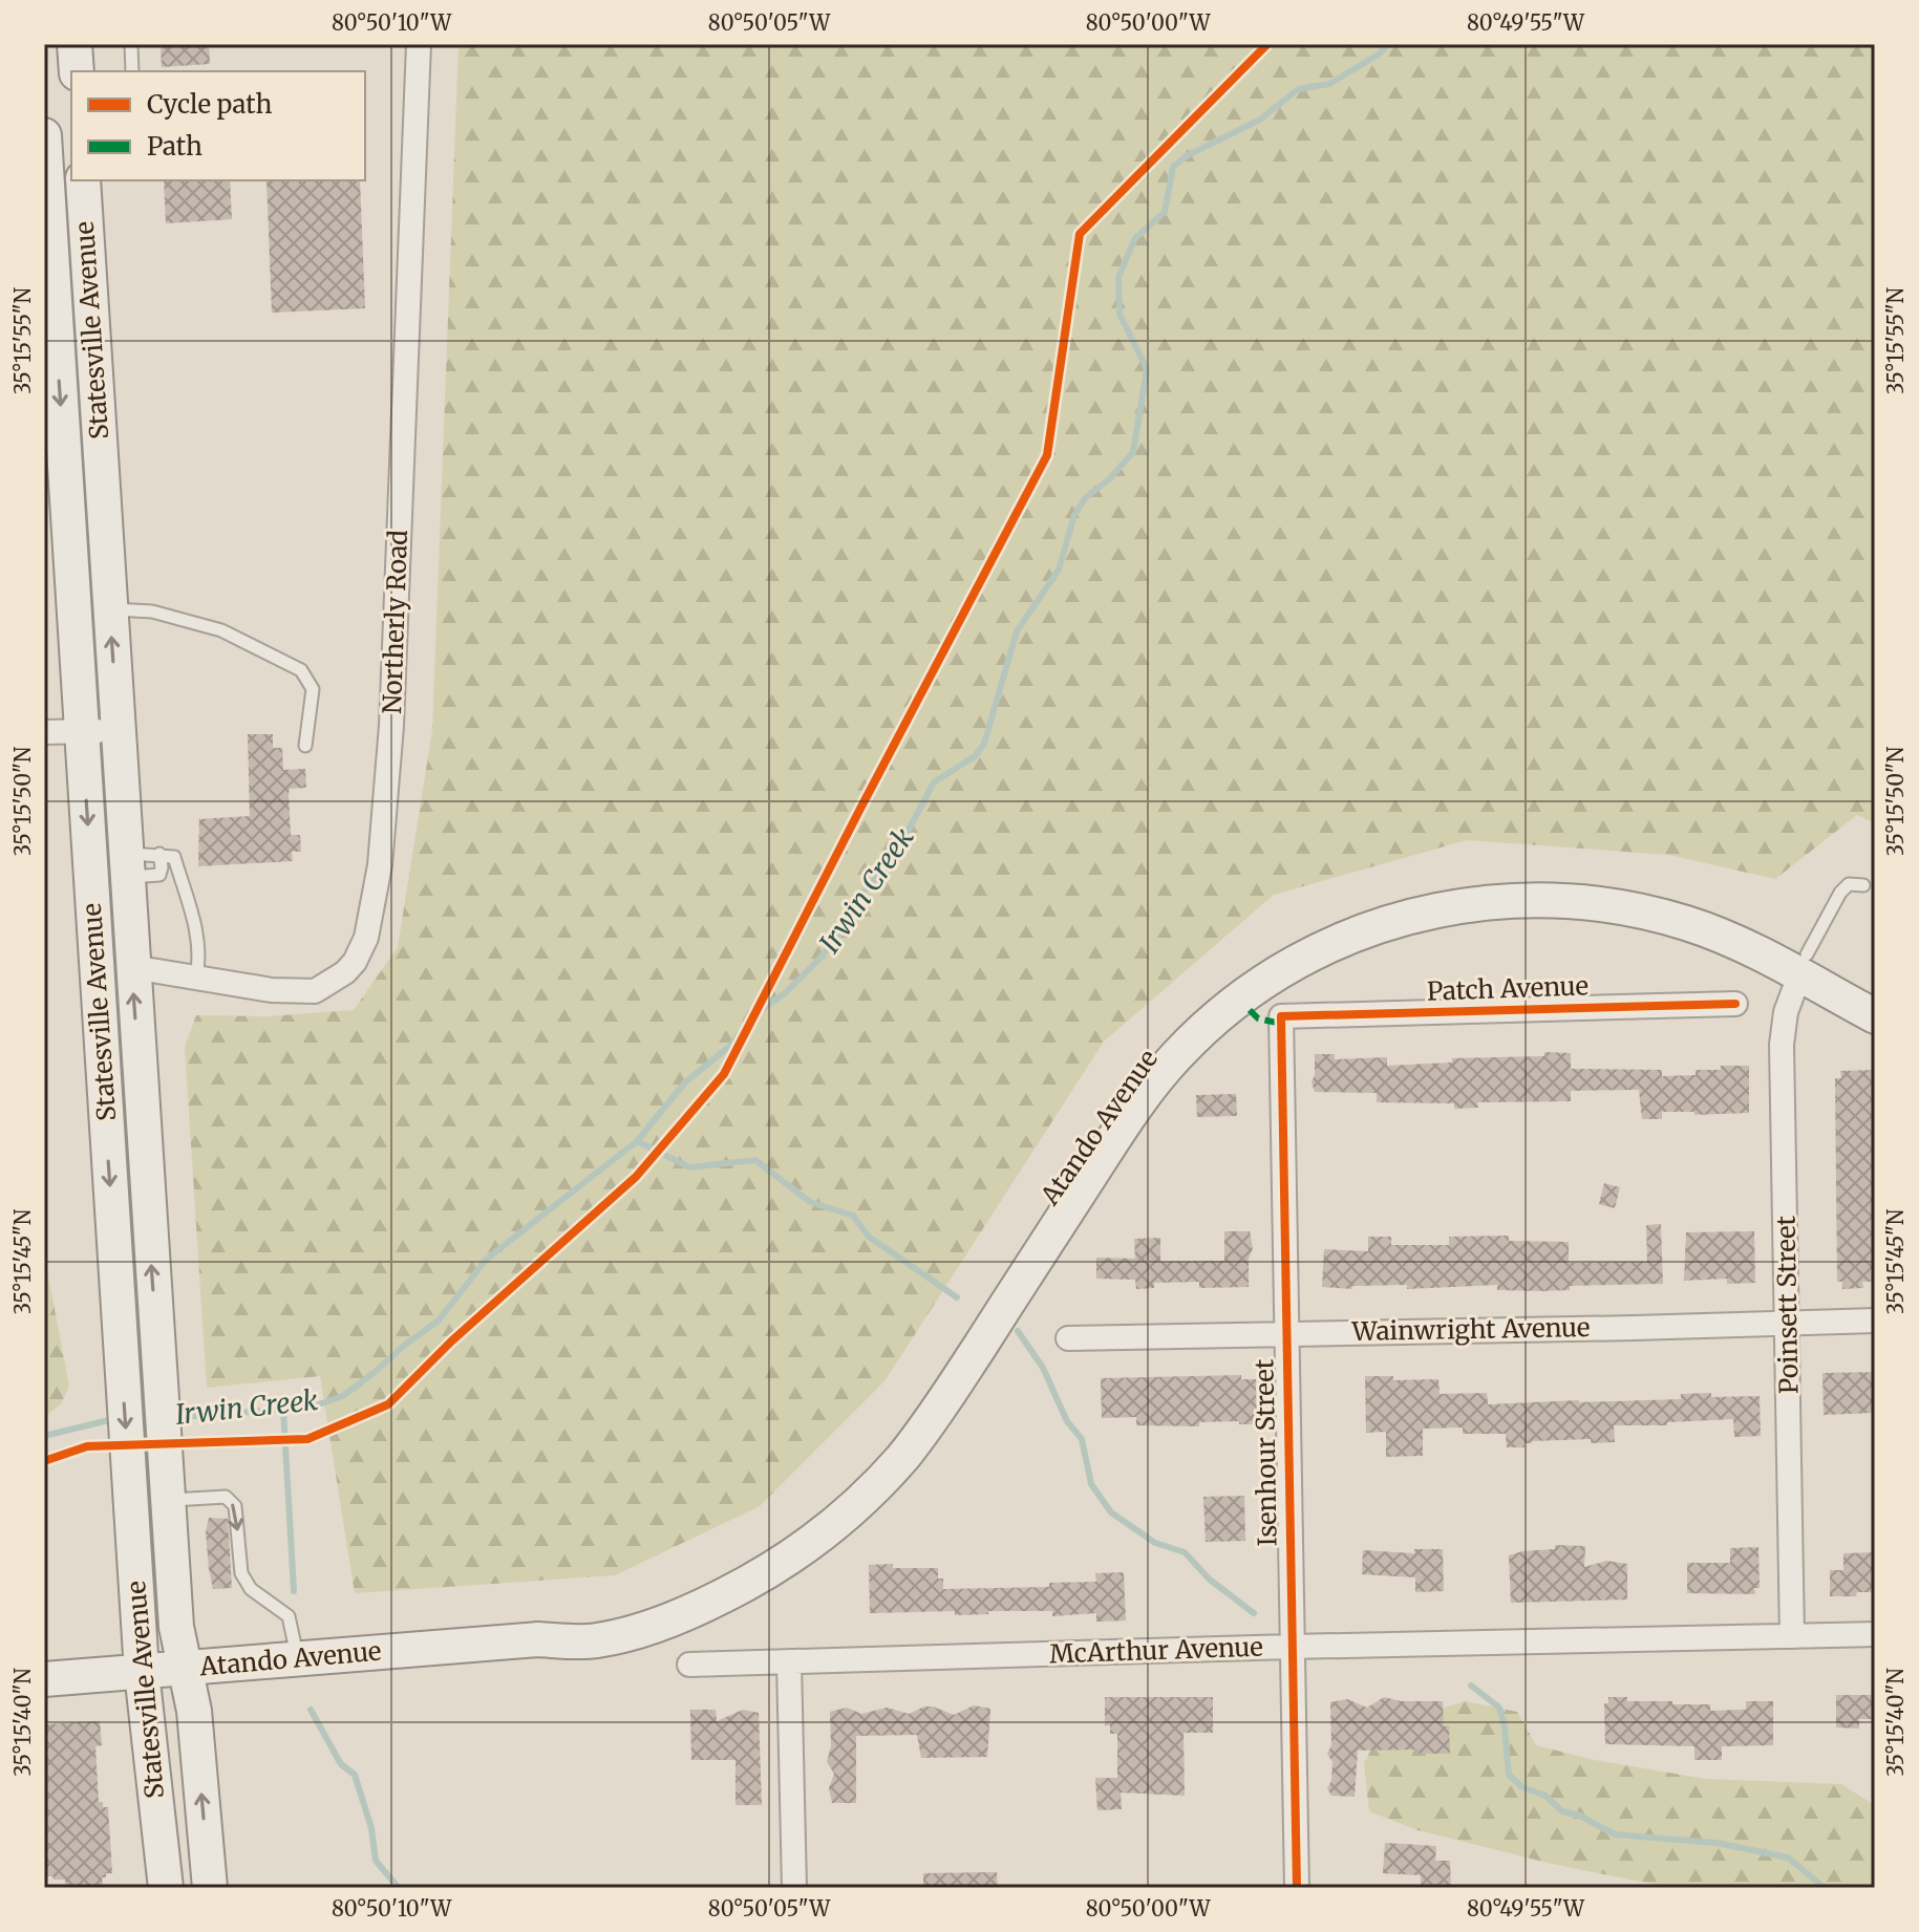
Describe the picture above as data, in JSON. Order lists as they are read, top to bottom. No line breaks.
{"streets":{"main road":["Statesville Avenue","Atando Avenue"],"street":["Northerly Road","Patch Avenue","Poinsett Street","Wainwright Avenue","Isenhour Street","McArthur Avenue"]},"crossings":[["Statesville Avenue","Northerly Road"],["Statesville Avenue","Atando Avenue"],["Patch Avenue","Isenhour Street"],["Atando Avenue","Poinsett Street"],["Poinsett Street","Wainwright Avenue"],["Poinsett Street","McArthur Avenue"],["Wainwright Avenue","Isenhour Street"],["Isenhour Street","McArthur Avenue"]],"water":["Irwin Creek"],"legend":["Cycle path","Path"],"coordinates":["80°50'10\"W","80°50'05\"W","80°50'00\"W","80°49'55\"W","35°15'55\"N","35°15'50\"N","35°15'45\"N","35°15'40\"N"]}
